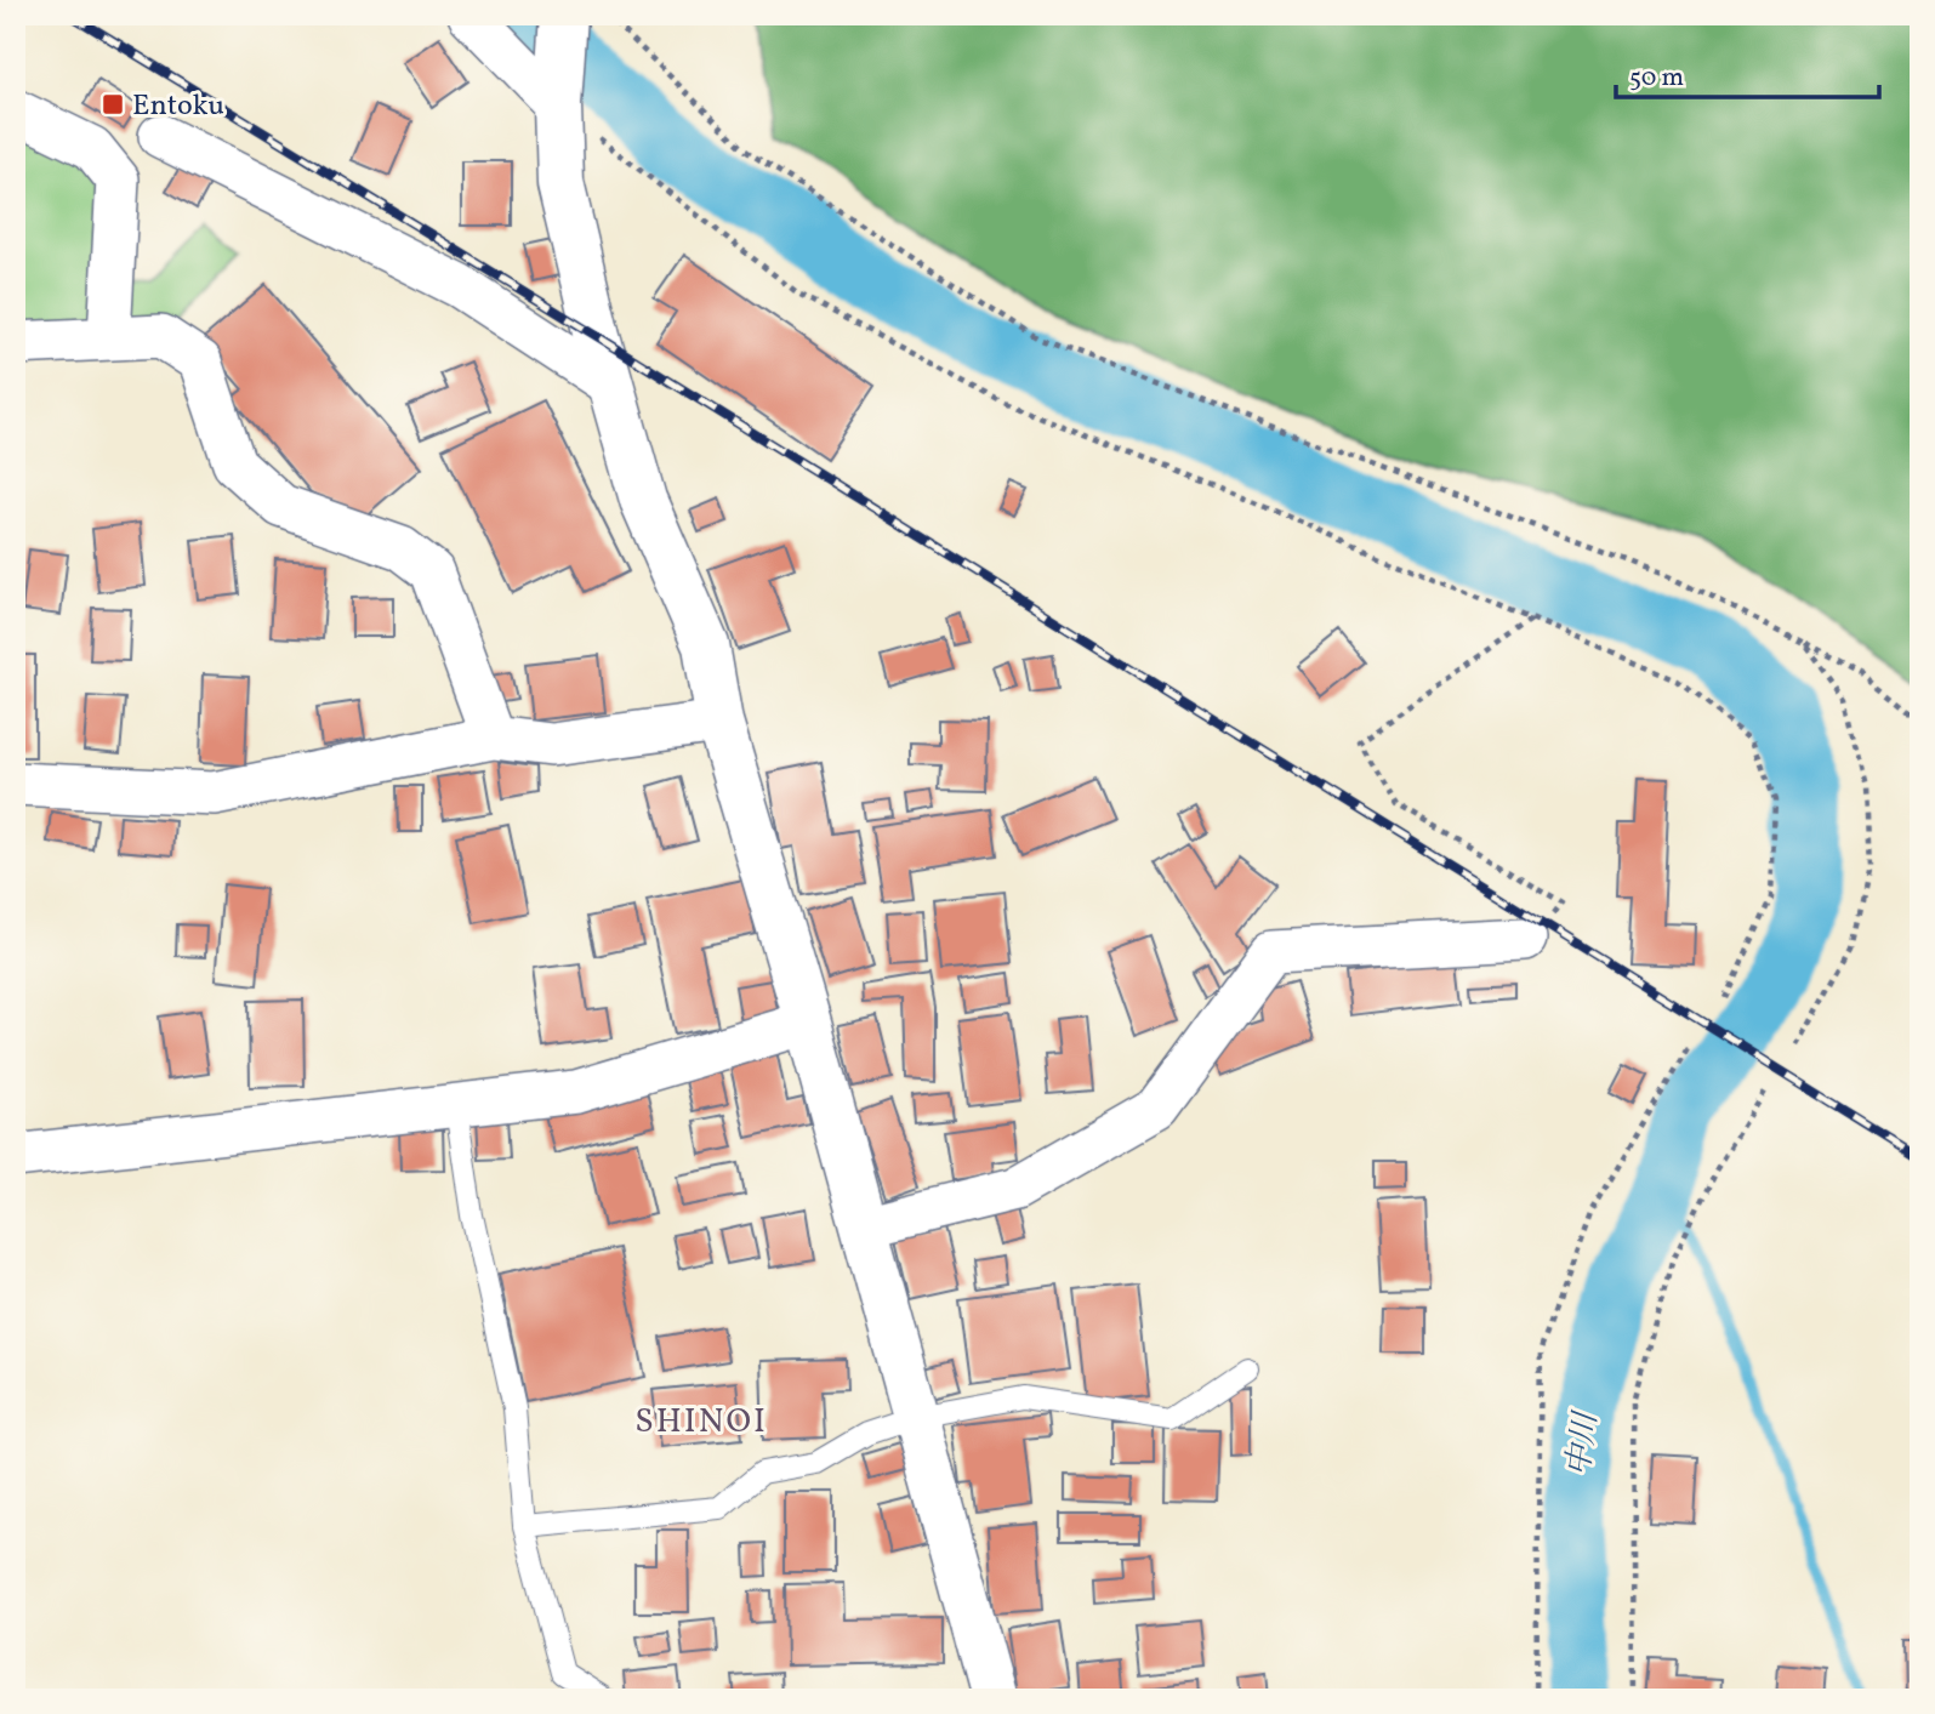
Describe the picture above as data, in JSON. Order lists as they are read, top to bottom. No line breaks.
{"districts":["SHINOI"],"water":["中川"],"places":{"transit":["Entoku"]},"scale_bar":"50 m"}
